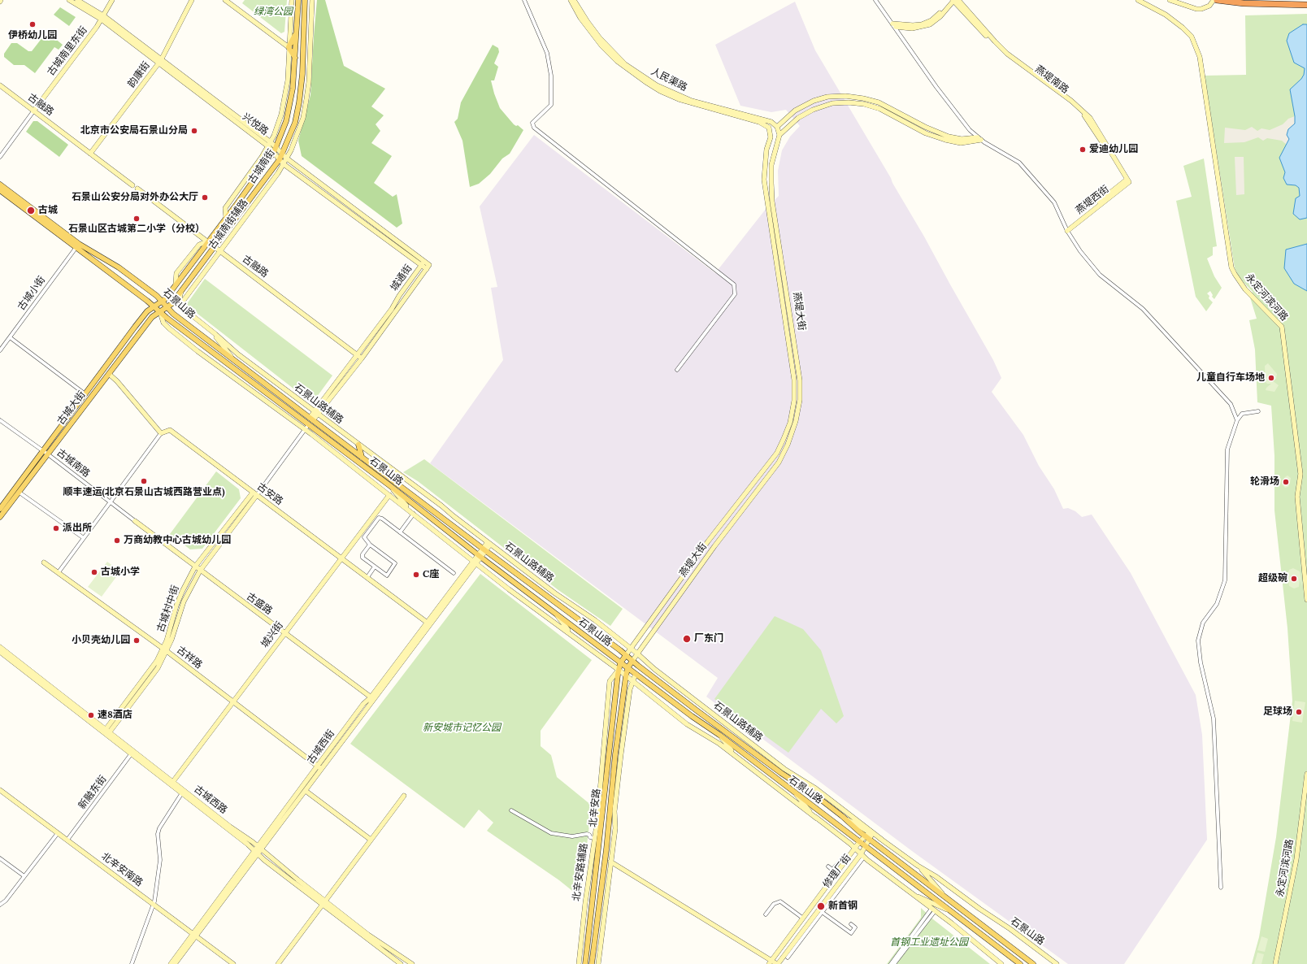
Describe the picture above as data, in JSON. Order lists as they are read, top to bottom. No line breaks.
{"streets":{"main road":["古城南街","石景山路","古城大街","北辛安路"],"street":["古城南里东街","韵康街","人民渠路","燕堤南路","古融路","兴悦路","燕堤西街","古城南街辅路","城通街","古城小街","永定河滨河路","燕堤大街","石景山路辅路","古城南路","古安路","古盛路","古城村中街","城兴街","古祥路","古城西街","新融东街","古城西路","北辛安南路","修理厂街","北辛安路辅路"]},"crossings":[["古城南里东街","古融路"],["古城南里东街","兴悦路"],["韵康街","古融路"],["韵康街","兴悦路"],["人民渠路","燕堤大街"],["燕堤南路","燕堤西街"],["古融路","古城南街"],["古融路","古城南街辅路"],["古融路","城通街"],["兴悦路","古城南街"],["兴悦路","古城南街辅路"],["兴悦路","城通街"],["古城南街","古城南街辅路"],["古城南街","石景山路"],["古城南街","古城大街"],["古城南街辅路","石景山路辅路"],["城通街","石景山路"],["城通街","石景山路辅路"],["古城小街","石景山路"],["石景山路","燕堤大街"],["石景山路","石景山路辅路"],["石景山路","古城大街"],["石景山路","古城西街"],["石景山路","北辛安路"],["石景山路","修理厂街"],["燕堤大街","石景山路辅路"],["燕堤大街","北辛安路"],["石景山路辅路","古城西街"],["古城大街","古城南路"],["古城南路","古盛路"],["古安路","古城村中街"],["古安路","城兴街"],["古安路","古城西街"],["古盛路","古城村中街"],["古盛路","城兴街"],["古盛路","古城西街"],["古城村中街","古祥路"],["古城村中街","古城西路"],["城兴街","古祥路"],["城兴街","古城西路"],["古祥路","古城西街"],["古城西街","古城西路"],["古城西街","北辛安南路"],["新融东街","古城西路"],["新融东街","北辛安南路"],["北辛安路","北辛安路辅路"]],"parks":["绿湾公园","新安城市记忆公园","首钢工业遗址公园"],"places":["伊桥幼儿园","北京市公安局石景山分局","爱迪幼儿园","石景山公安分局对外办公大厅","古城","石景山区古城第二小学（分校）","儿童自行车场地","顺丰速运(北京石景山古城西路营业点)","轮滑场","派出所","万商幼教中心古城幼儿园","古城小学","C座","超级碗","厂东门","小贝壳幼儿园","足球场","速8酒店","新首钢"]}
